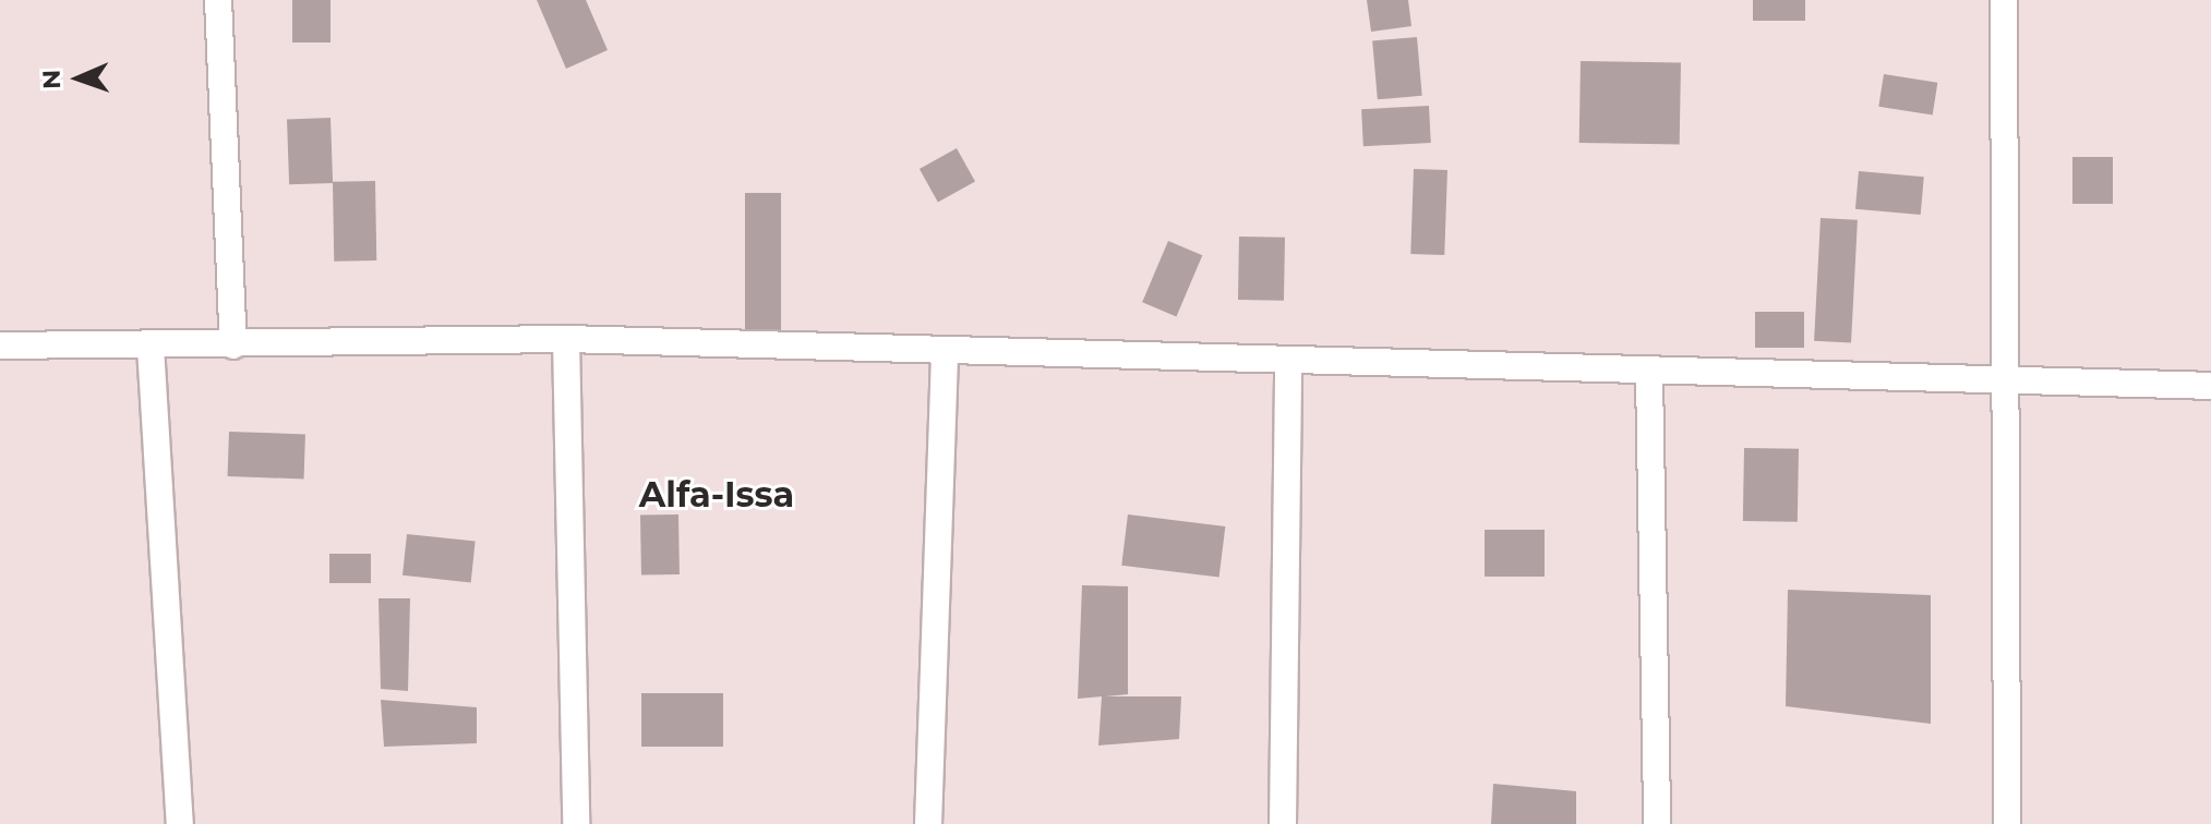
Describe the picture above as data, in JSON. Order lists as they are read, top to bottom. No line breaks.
{"districts":["Alfa-Issa"],"north":"left"}
